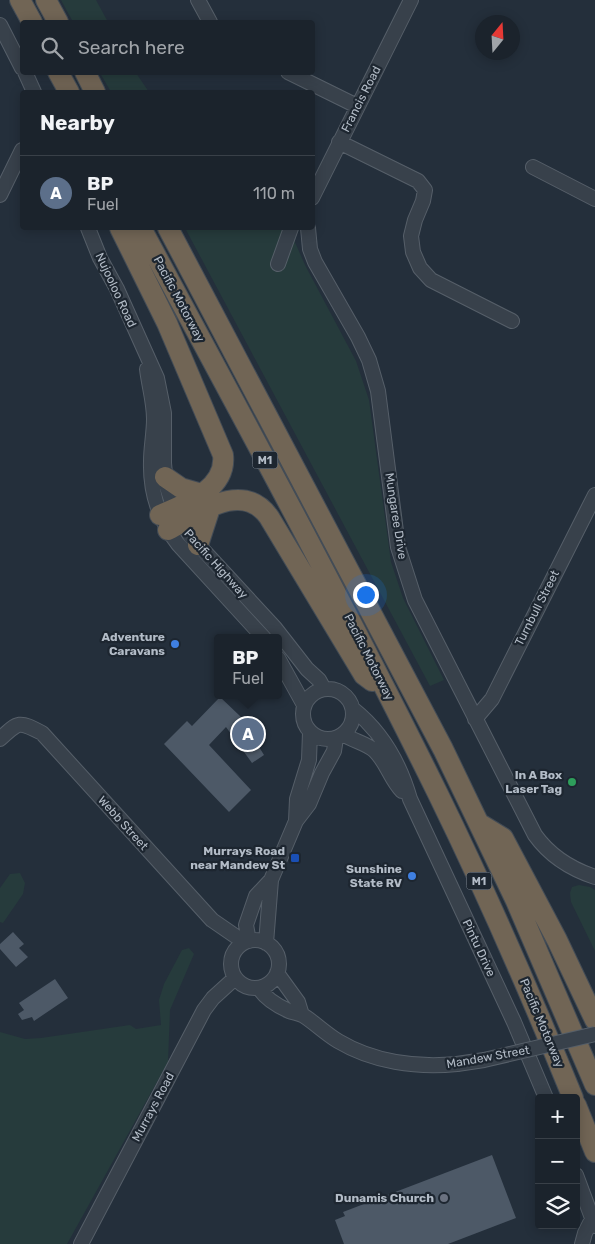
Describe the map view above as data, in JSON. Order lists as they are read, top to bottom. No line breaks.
{"streets":{"highway":["Pacific Motorway","M1"],"street":["Francis Road","Nujooloo Road","Mungaree Drive","Pacific Highway","Turnbull Street","Webb Street","Pintu Drive","Mandew Street","Murrays Road"]},"crossings":[["Nujooloo Road","Pacific Highway"],["Mungaree Drive","Turnbull Street"],["Pacific Highway","Pintu Drive"],["Webb Street","Mandew Street"],["Webb Street","Murrays Road"],["Mandew Street","Murrays Road"]],"places":{"other":["Adventure Caravans","In A Box Laser Tag","Sunshine State RV","Dunamis Church"],"transit":["Murrays Road near Mandew St"]},"north":"top","page":{"search":"Search here","heading":"Nearby","list":[{"mark":"A","name":"BP","note":"Fuel","value":"110 m"}],"popup":["BP","Fuel"],"pins":"A","map_buttons":["+","−"]}}
